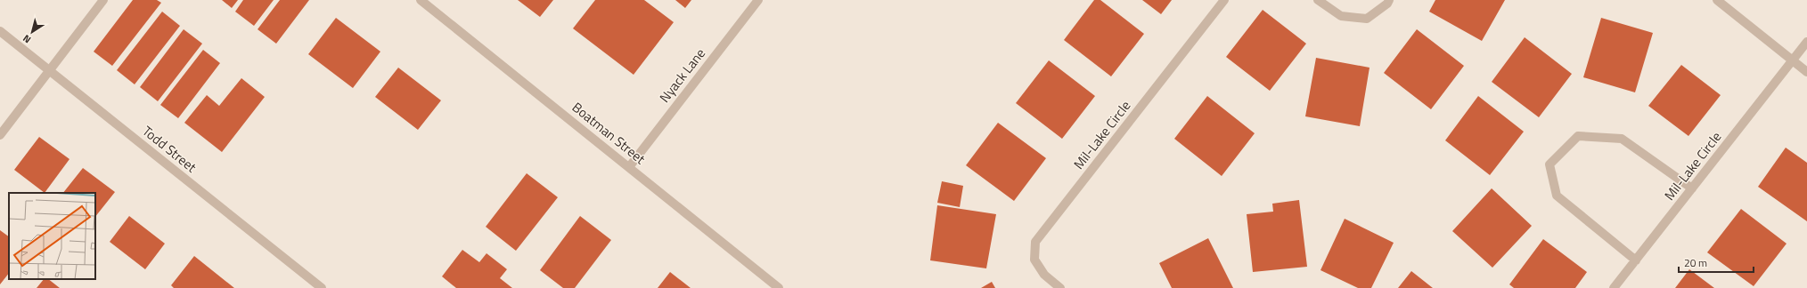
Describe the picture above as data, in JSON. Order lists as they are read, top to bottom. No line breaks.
{"streets":{"street":["Nyack Lane","Boatman Street","Mil-Lake Circle","Todd Street"]},"crossings":[["Nyack Lane","Boatman Street"]],"scale_bar":"20 m","north":"bottom left"}
